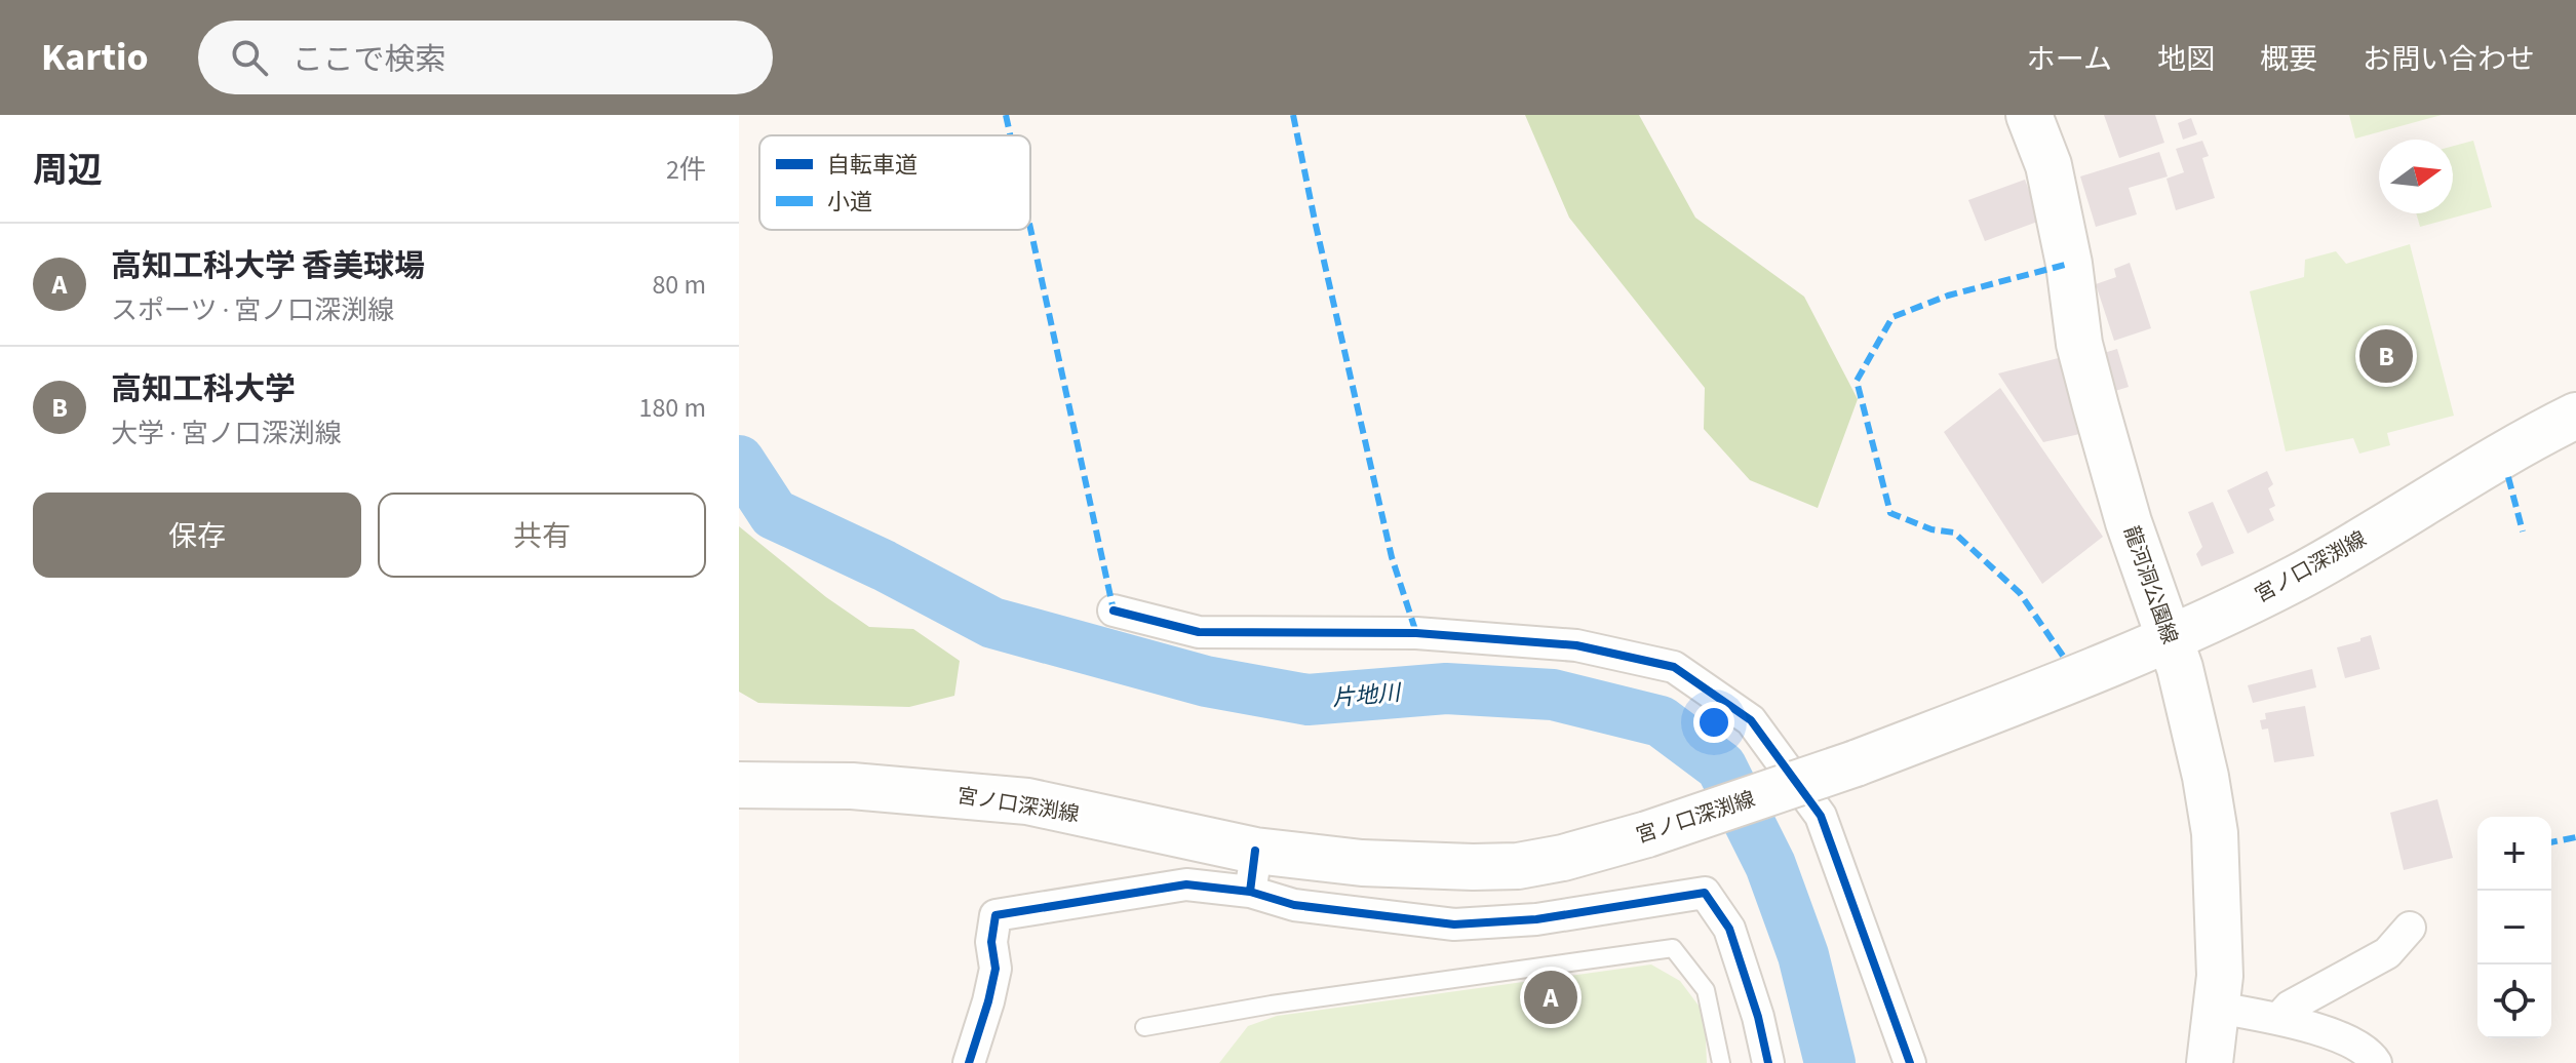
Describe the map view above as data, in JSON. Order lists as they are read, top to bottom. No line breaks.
{"streets":{"main road":["宮ノ口深渕線","龍河洞公園線"]},"crossings":[["宮ノ口深渕線","龍河洞公園線"]],"water":["片地川"],"legend":["自転車道","小道"],"north":"right","page":{"header":"Kartio","search":"ここで検索","nav":["ホーム","地図","概要","お問い合わせ"],"heading":["周辺","2件"],"list":[{"mark":"A","name":"高知工科大学 香美球場","note":"スポーツ · 宮ノ口深渕線","value":"80 m"},{"mark":"B","name":"高知工科大学","note":"大学 · 宮ノ口深渕線","value":"180 m"}],"pins":["B","A"],"buttons":["保存","共有"],"map_buttons":["+","−"]}}
